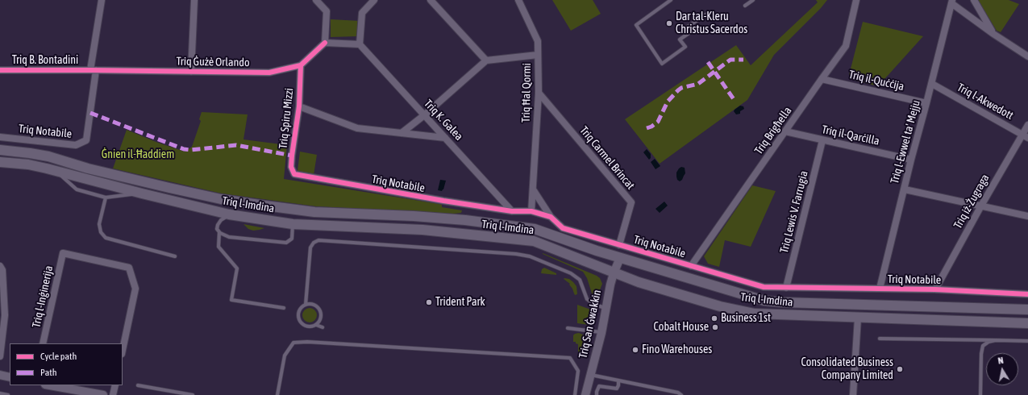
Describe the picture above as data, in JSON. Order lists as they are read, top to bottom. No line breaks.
{"streets":{"main road":["Triq l-Imdina"],"street":["Triq B. Bontadini","Triq Ġużè Orlando","Triq il-Quċċija","Triq Ħal Qormi","Triq l-Akwedott","Triq Spiru Mizzi","Triq K. Galea","Triq Brigħella","Triq Notabile","Triq il-Qarċilla","Triq l-Ewwel ta' Mejju","Triq Carmel Brincat","Triq iż-Żugraga","Triq Lewis V. Farrugia","Triq l-Inġinerija","Triq San Ġwakkin"]},"crossings":[["Triq B. Bontadini","Triq Ġużè Orlando"],["Triq B. Bontadini","Triq Notabile"],["Triq Ġużè Orlando","Triq Spiru Mizzi"],["Triq Ġużè Orlando","Triq Notabile"],["Triq il-Quċċija","Triq Brigħella"],["Triq il-Quċċija","Triq l-Ewwel ta' Mejju"],["Triq Ħal Qormi","Triq Notabile"],["Triq Ħal Qormi","Triq Carmel Brincat"],["Triq l-Akwedott","Triq l-Ewwel ta' Mejju"],["Triq l-Akwedott","Triq iż-Żugraga"],["Triq Spiru Mizzi","Triq Notabile"],["Triq K. Galea","Triq Notabile"],["Triq Brigħella","Triq Notabile"],["Triq Brigħella","Triq il-Qarċilla"],["Triq Notabile","Triq l-Ewwel ta' Mejju"],["Triq Notabile","Triq Carmel Brincat"],["Triq Notabile","Triq iż-Żugraga"],["Triq Notabile","Triq Lewis V. Farrugia"],["Triq il-Qarċilla","Triq l-Ewwel ta' Mejju"],["Triq il-Qarċilla","Triq Lewis V. Farrugia"],["Triq l-Imdina","Triq San Ġwakkin"]],"parks":["Ġnien il-Ħaddiem"],"places":["Dar tal-Kleru Christus Sacerdos","Trident Park","Business 1st","Cobalt House","Fino Warehouses","Consolidated Business Company Limited"],"legend":["Cycle path","Path"],"north":"top"}
